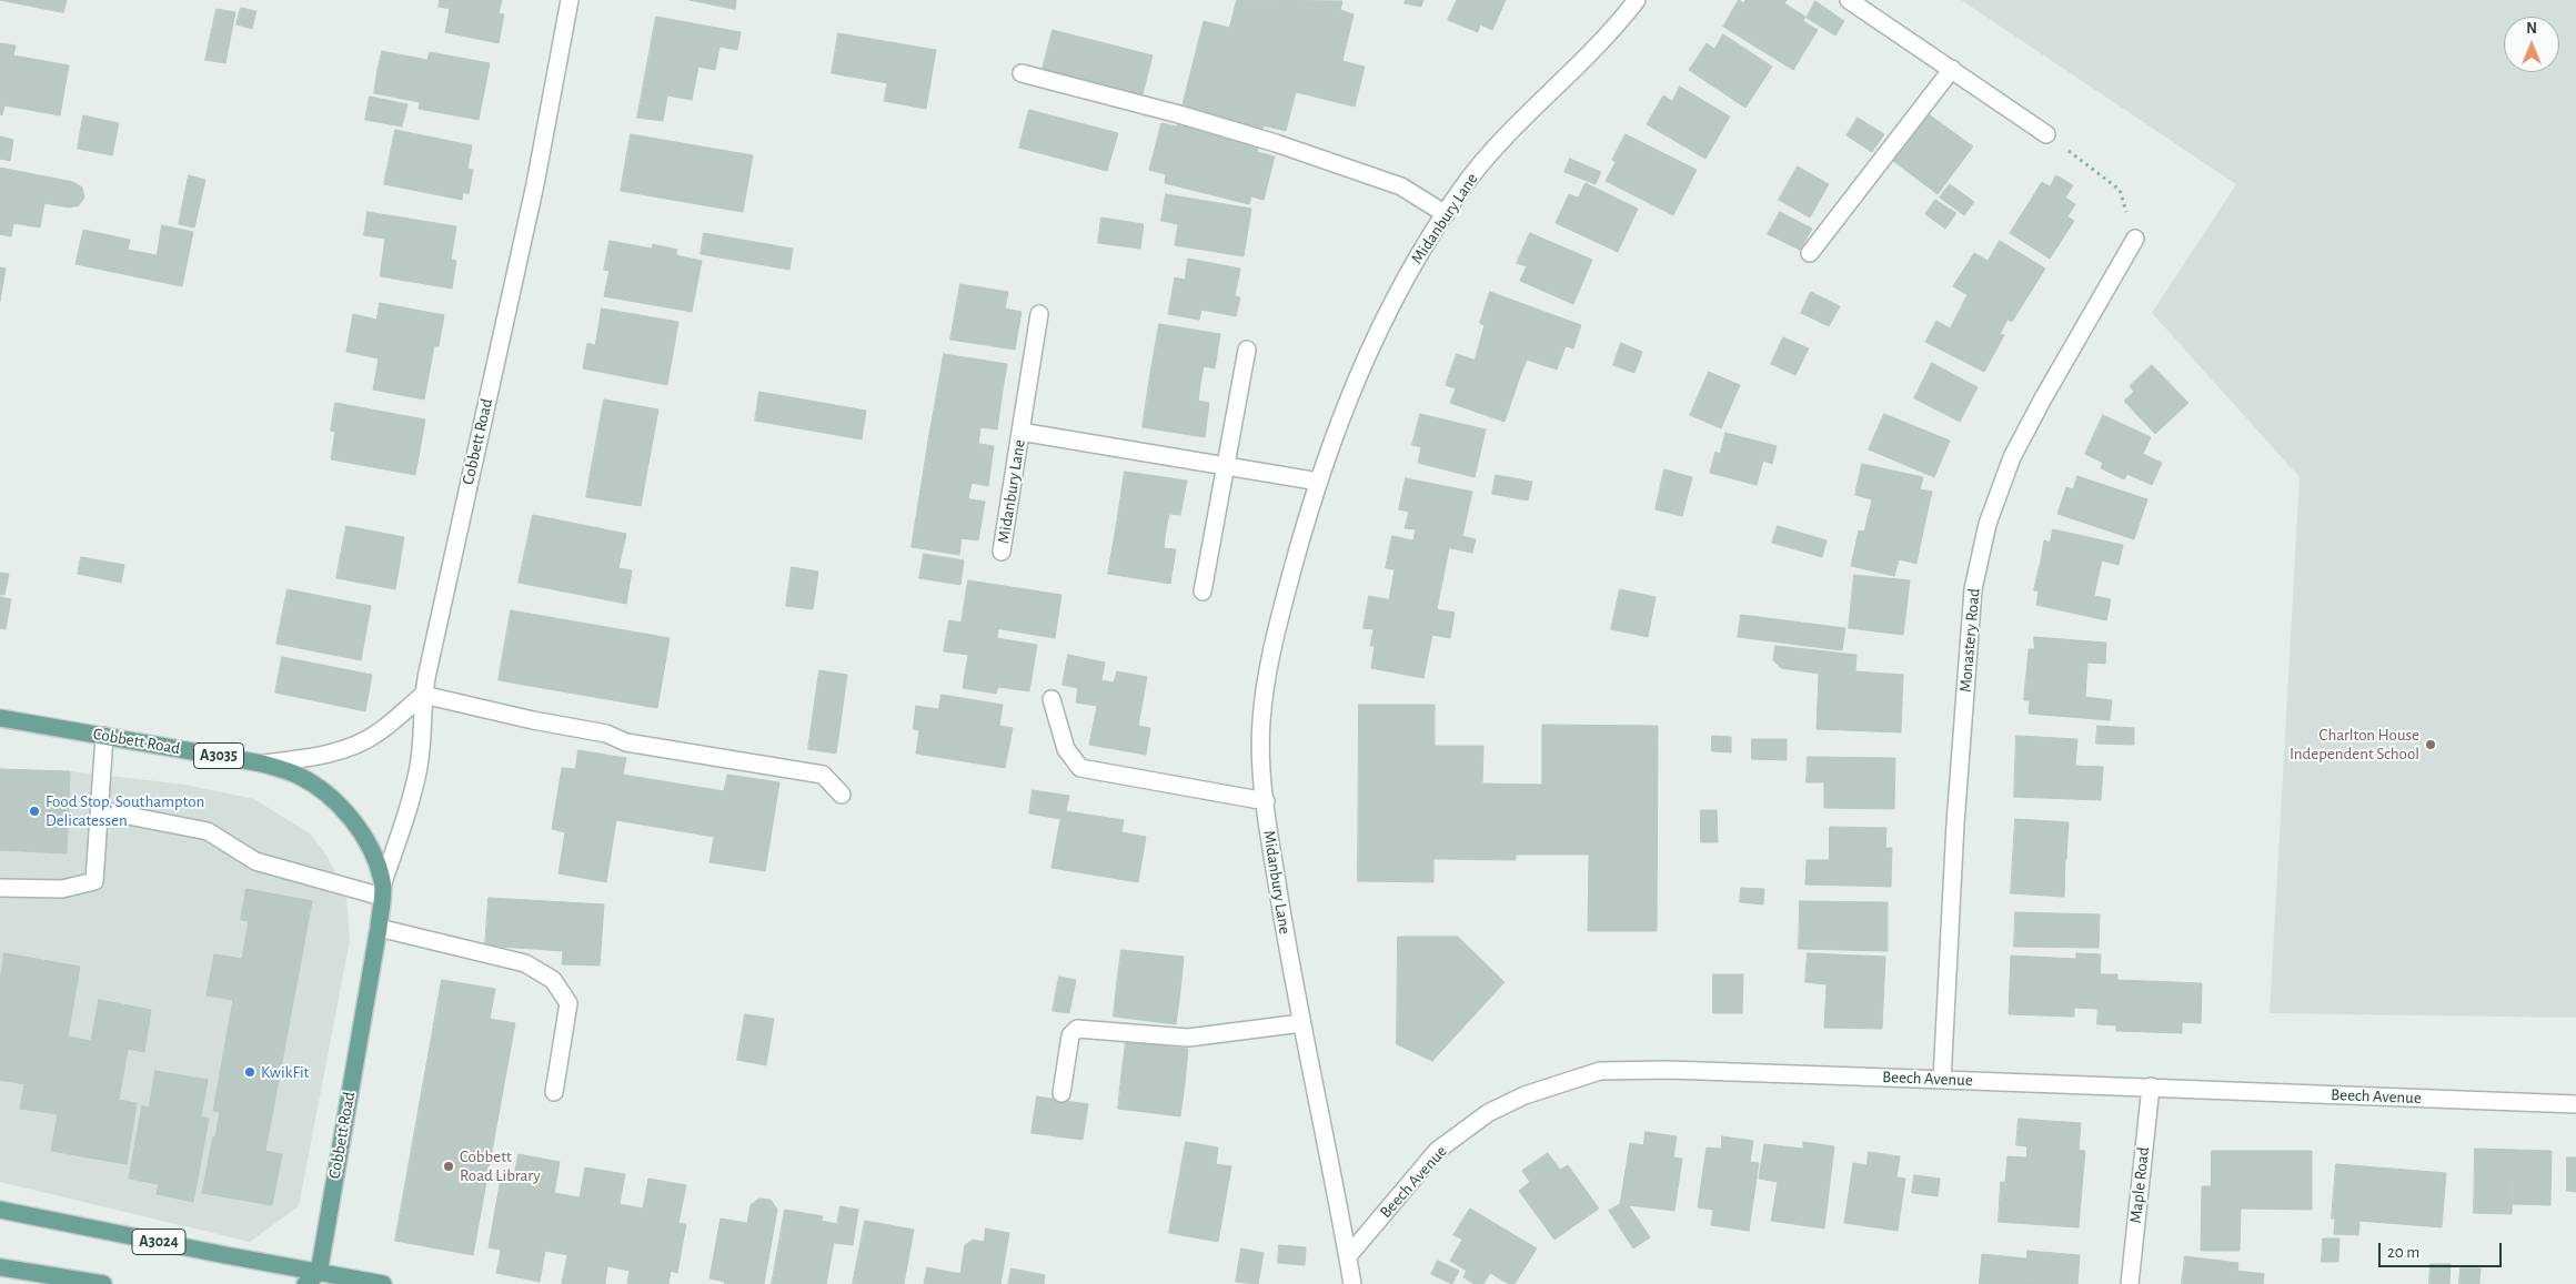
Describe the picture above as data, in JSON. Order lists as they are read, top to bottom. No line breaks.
{"streets":{"main road":["Cobbett Road","A3035","A3024"],"street":["Midanbury Lane","Monastery Road","Beech Avenue","Maple Road"]},"crossings":[["Midanbury Lane","Beech Avenue"],["Cobbett Road","A3024"],["Monastery Road","Beech Avenue"],["Beech Avenue","Maple Road"]],"places":["Charlton House Independent School","Food Stop, Southampton Delicatessen","KwikFit","Cobbett Road Library"],"scale_bar":"20 m","north":"top"}
